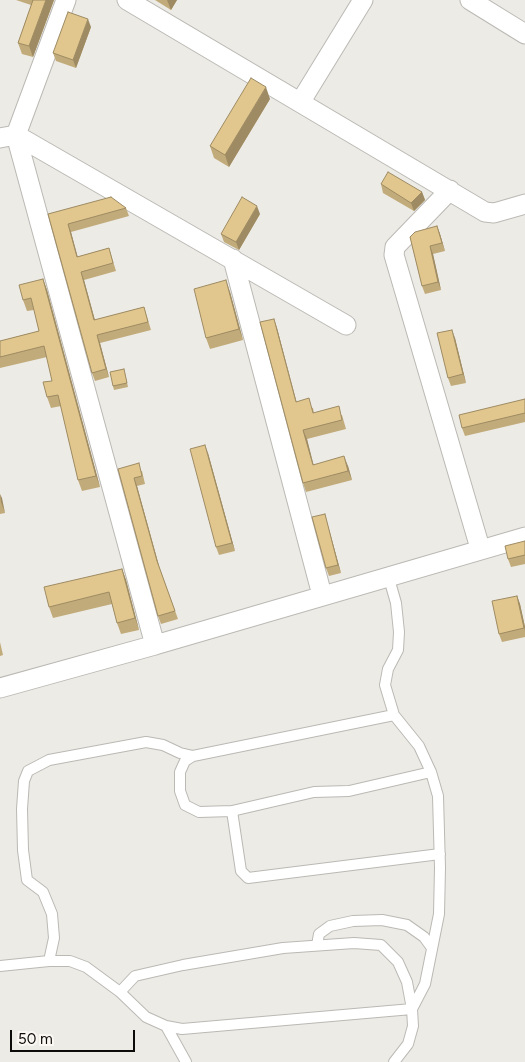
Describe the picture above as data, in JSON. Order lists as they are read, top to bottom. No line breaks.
{"scale_bar":"50 m"}
